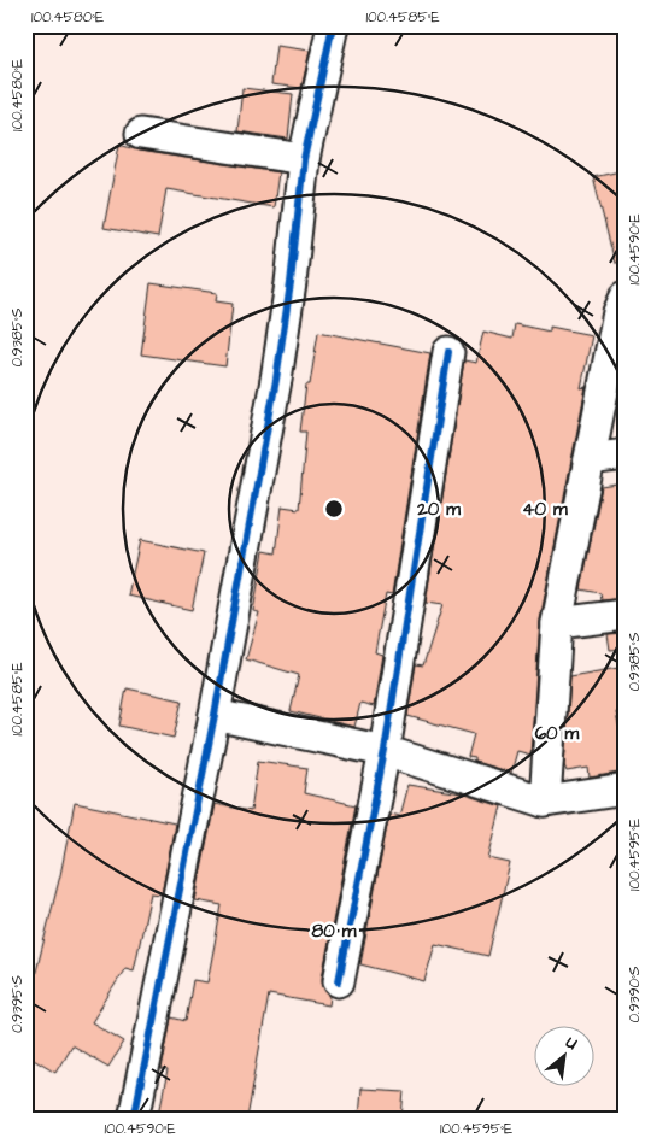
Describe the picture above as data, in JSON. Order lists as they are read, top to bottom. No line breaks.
{"north":"top right","coordinates":["100.4580°E","100.4585°E","100.4590°E","0.9385°S","100.4595°E","0.9390°S","0.9395°S"],"rings":["20 m","40 m","60 m","80 m"]}
